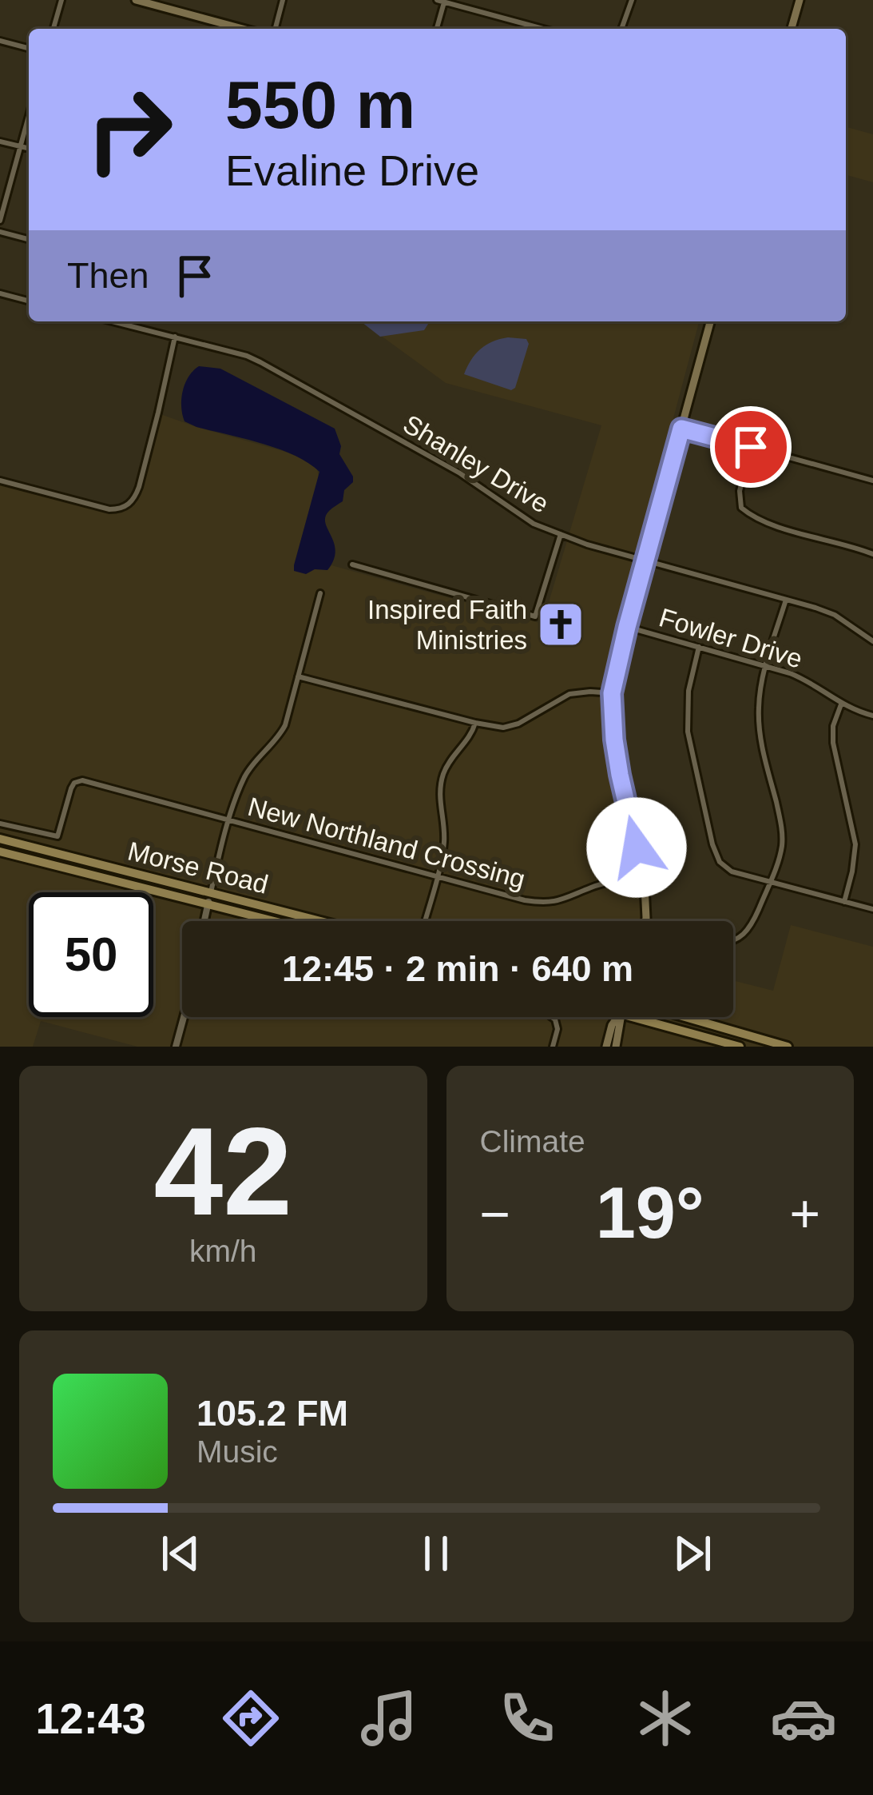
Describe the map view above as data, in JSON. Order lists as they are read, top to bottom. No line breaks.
{"streets":{"main road":["Morse Road"],"street":["Shanley Drive","Fowler Drive","New Northland Crossing"]},"places":{"church":["Inspired Faith Ministries"]},"page":{"turn":["550 m","Evaline Drive"],"then":"Then","limit":"50","trip":"12:45 · 2 min · 640 m","tile":[["42","km/h"],"Climate"],"heat":["−","19°","+"],"song":["105.2 FM","Music"],"tabs":"12:43"}}
